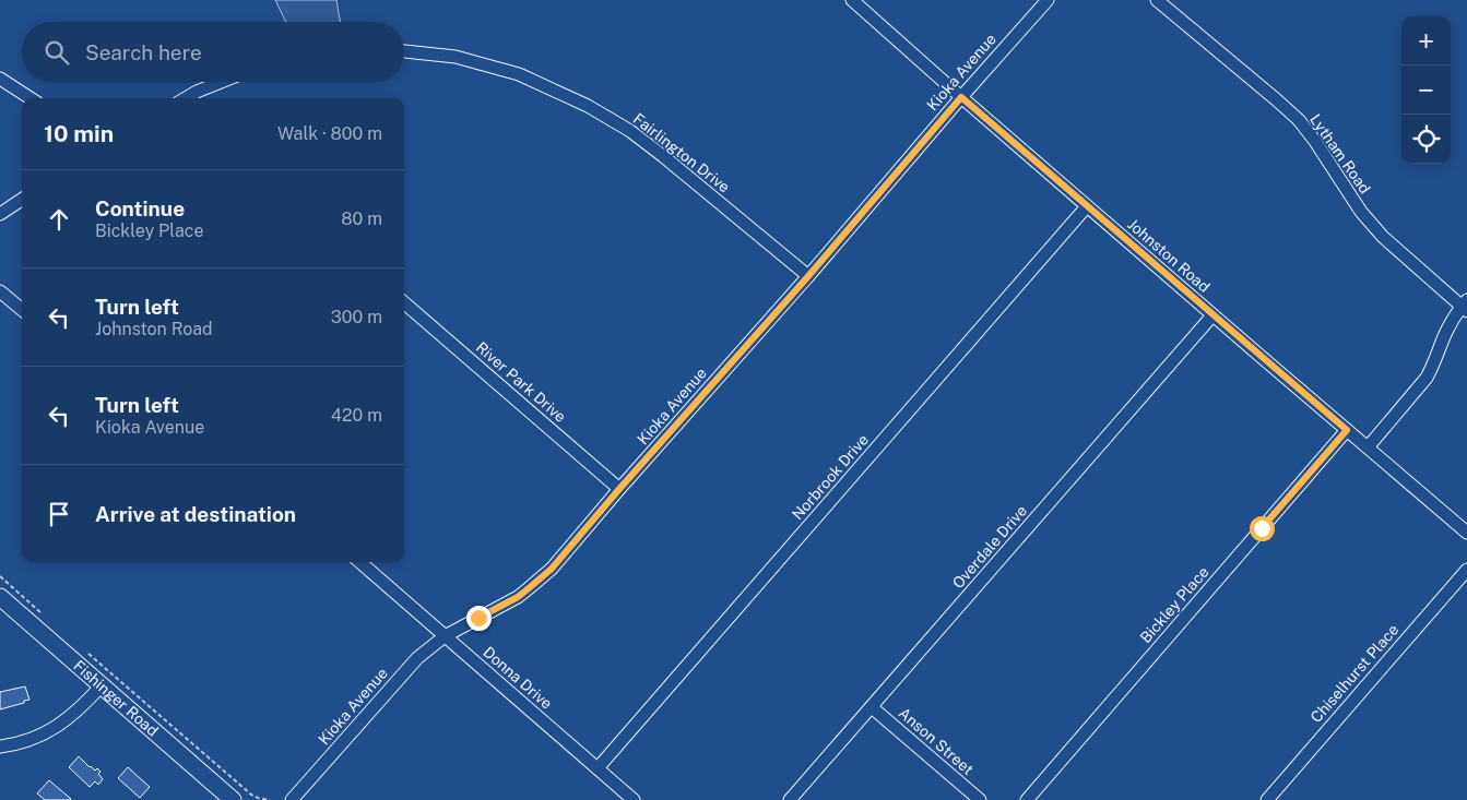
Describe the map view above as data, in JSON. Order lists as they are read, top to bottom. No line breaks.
{"streets":{"main road":["Fishinger Road"],"street":["Kioka Avenue","Fairlington Drive","Lytham Road","Johnston Road","River Park Drive","Norbrook Drive","Overdale Drive","Bickley Place","Chiselhurst Place","Donna Drive","Anson Street"]},"crossings":[["Kioka Avenue","Fairlington Drive"],["Kioka Avenue","Johnston Road"],["Kioka Avenue","River Park Drive"],["Kioka Avenue","Donna Drive"],["Johnston Road","Norbrook Drive"],["Johnston Road","Overdale Drive"],["Johnston Road","Bickley Place"],["Norbrook Drive","Donna Drive"],["Overdale Drive","Anson Street"]],"page":{"map_buttons":["+","−"],"search":"Search here","heading":["10 min","Walk · 800 m"],"list":[["Continue","Bickley Place","80 m"],["Turn left","Johnston Road","300 m"],["Turn left","Kioka Avenue","420 m"],"Arrive at destination"]}}
